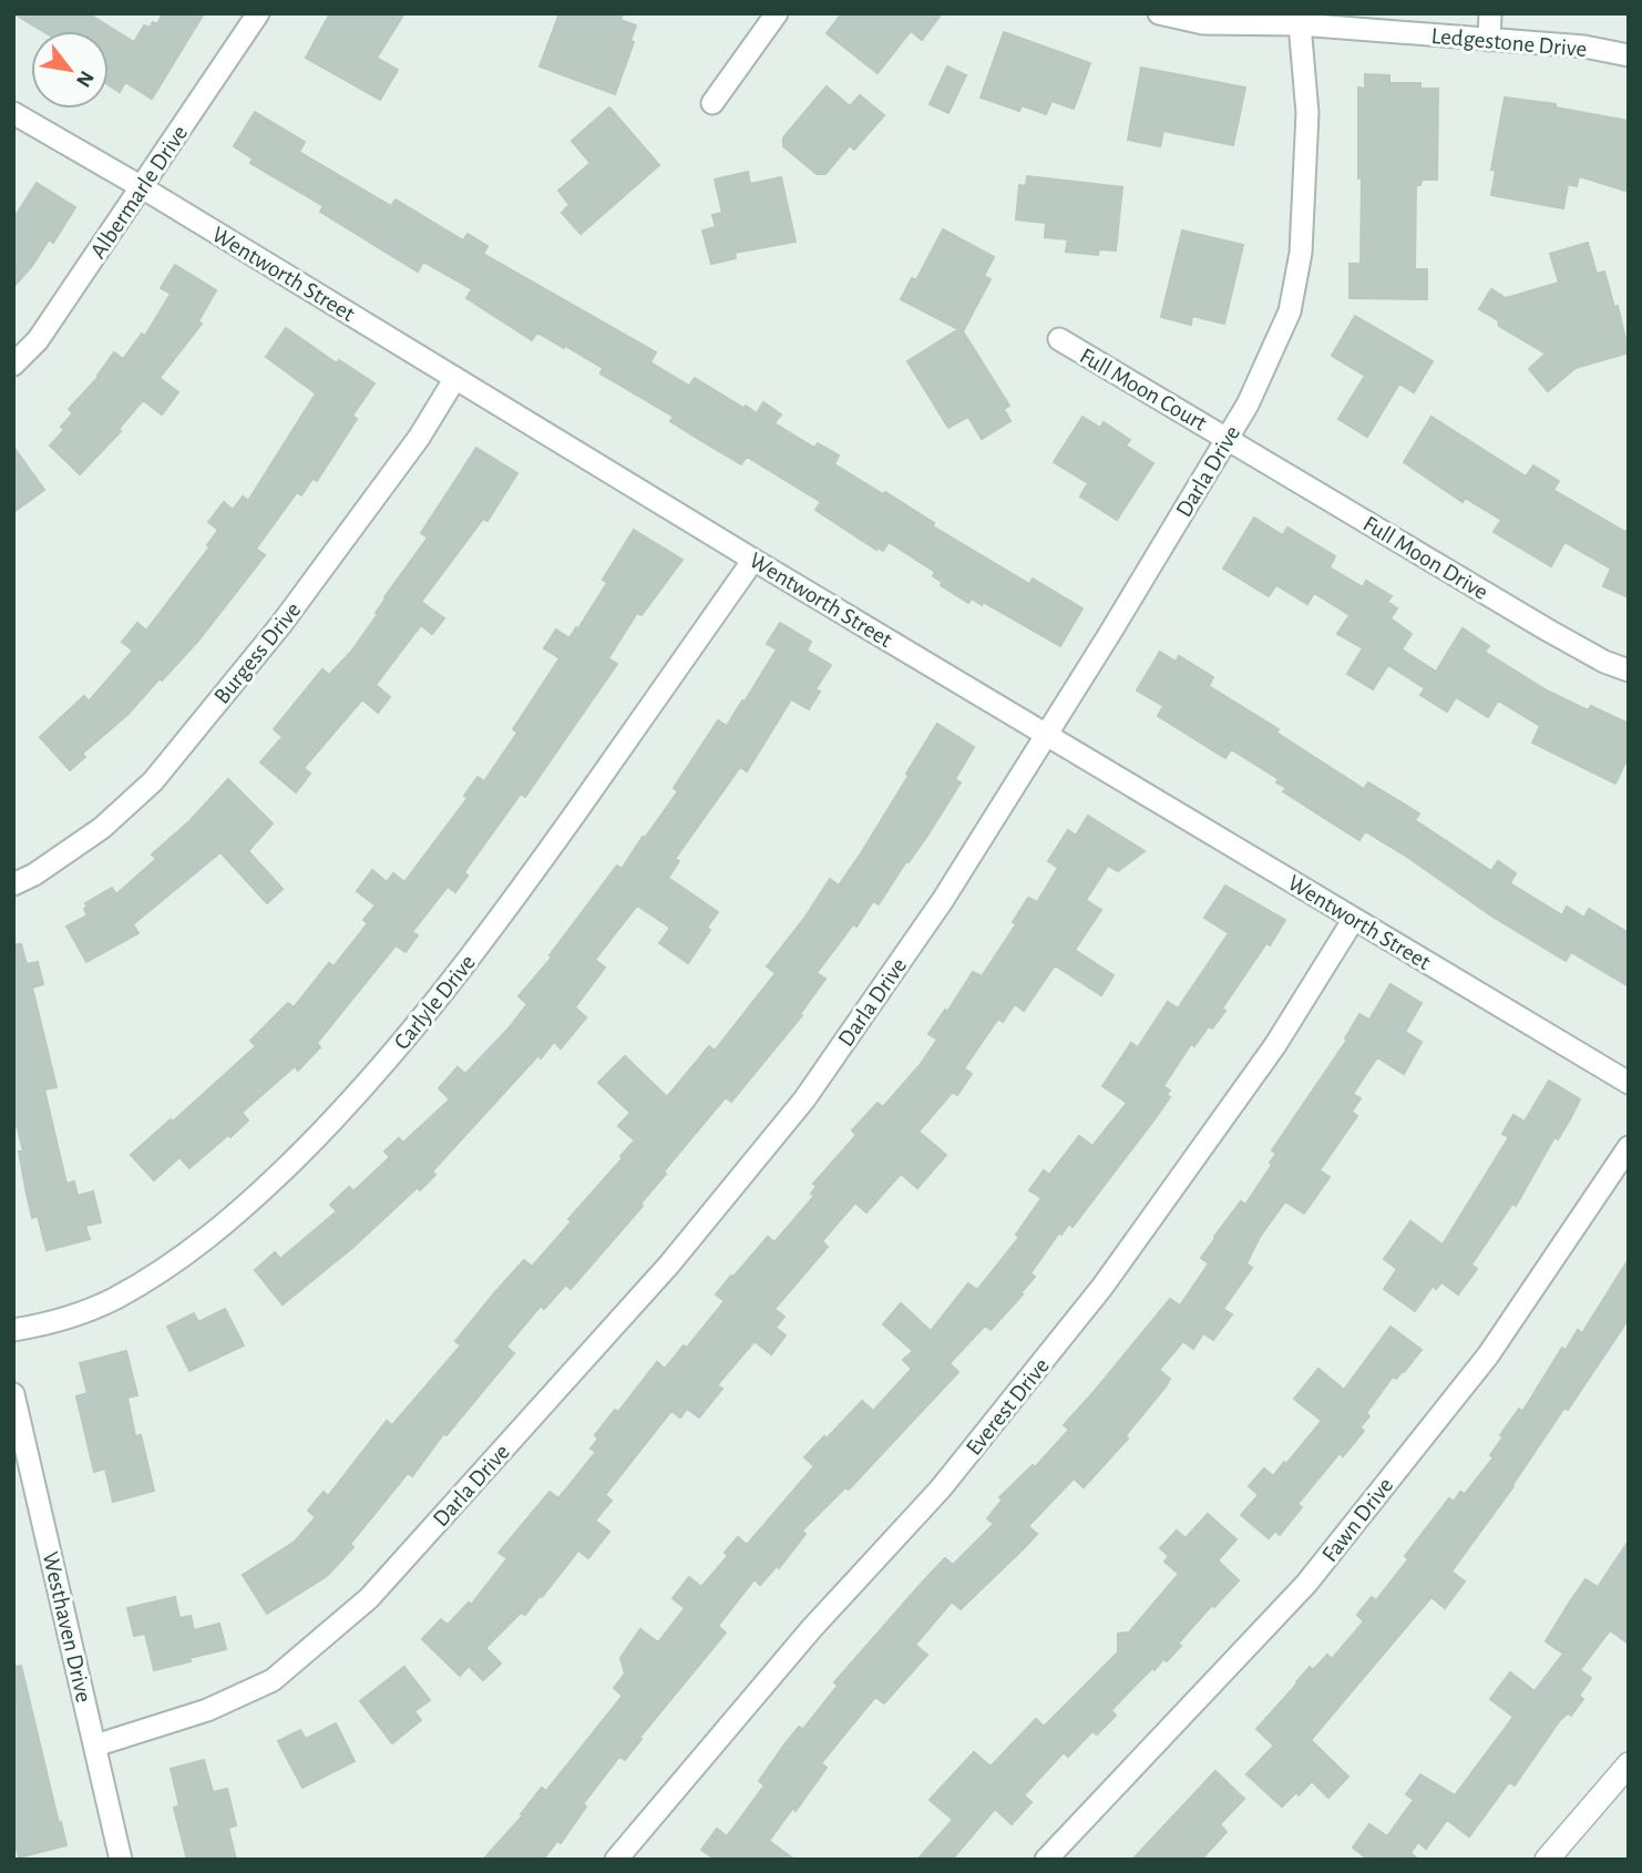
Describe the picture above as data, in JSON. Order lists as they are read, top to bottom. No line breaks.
{"streets":{"street":["Ledgestone Drive","Albermarle Drive","Wentworth Street","Full Moon Court","Darla Drive","Full Moon Drive","Burgess Drive","Carlyle Drive","Everest Drive","Fawn Drive","Westhaven Drive"]},"crossings":[["Ledgestone Drive","Darla Drive"],["Albermarle Drive","Wentworth Street"],["Wentworth Street","Darla Drive"],["Wentworth Street","Burgess Drive"],["Wentworth Street","Carlyle Drive"],["Wentworth Street","Everest Drive"],["Full Moon Court","Darla Drive"],["Full Moon Court","Full Moon Drive"],["Darla Drive","Full Moon Drive"],["Darla Drive","Westhaven Drive"]],"north":"bottom right"}
